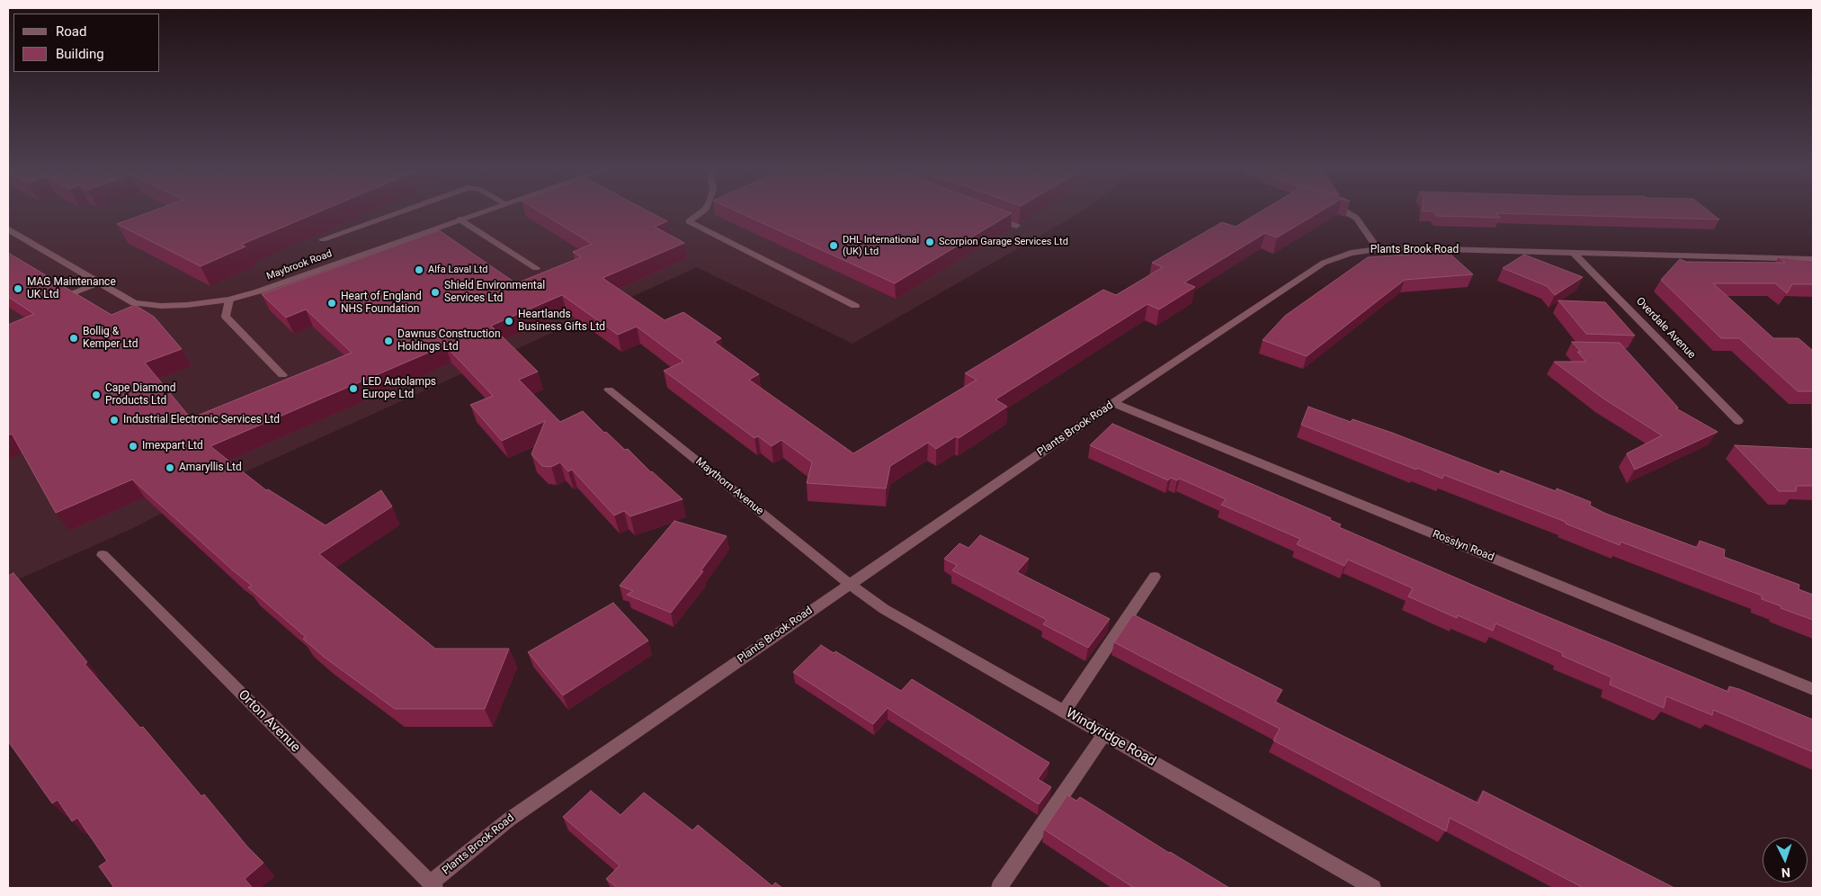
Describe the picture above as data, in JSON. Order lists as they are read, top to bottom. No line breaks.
{"streets":{"street":["Plants Brook Road","Maybrook Road","Overdale Avenue","Maythorn Avenue","Rosslyn Road","Orton Avenue","Windyridge Road"]},"crossings":[["Plants Brook Road","Overdale Avenue"],["Plants Brook Road","Maythorn Avenue"],["Plants Brook Road","Rosslyn Road"],["Plants Brook Road","Orton Avenue"],["Plants Brook Road","Windyridge Road"],["Maythorn Avenue","Windyridge Road"]],"places":["Scorpion Garage Services Ltd","DHL International (UK) Ltd","Alfa Laval Ltd","MAG Maintenance UK Ltd","Shield Environmental Services Ltd","Heart of England NHS Foundation","Heartlands Business Gifts Ltd","Bollig & Kemper Ltd","Dawnus Construction Holdings Ltd","LED Autolamps Europe Ltd","Cape Diamond Products Ltd","Industrial Electronic Services Ltd","Imexpart Ltd","Amaryllis Ltd"],"legend":["Road","Building"],"north":"bottom"}
